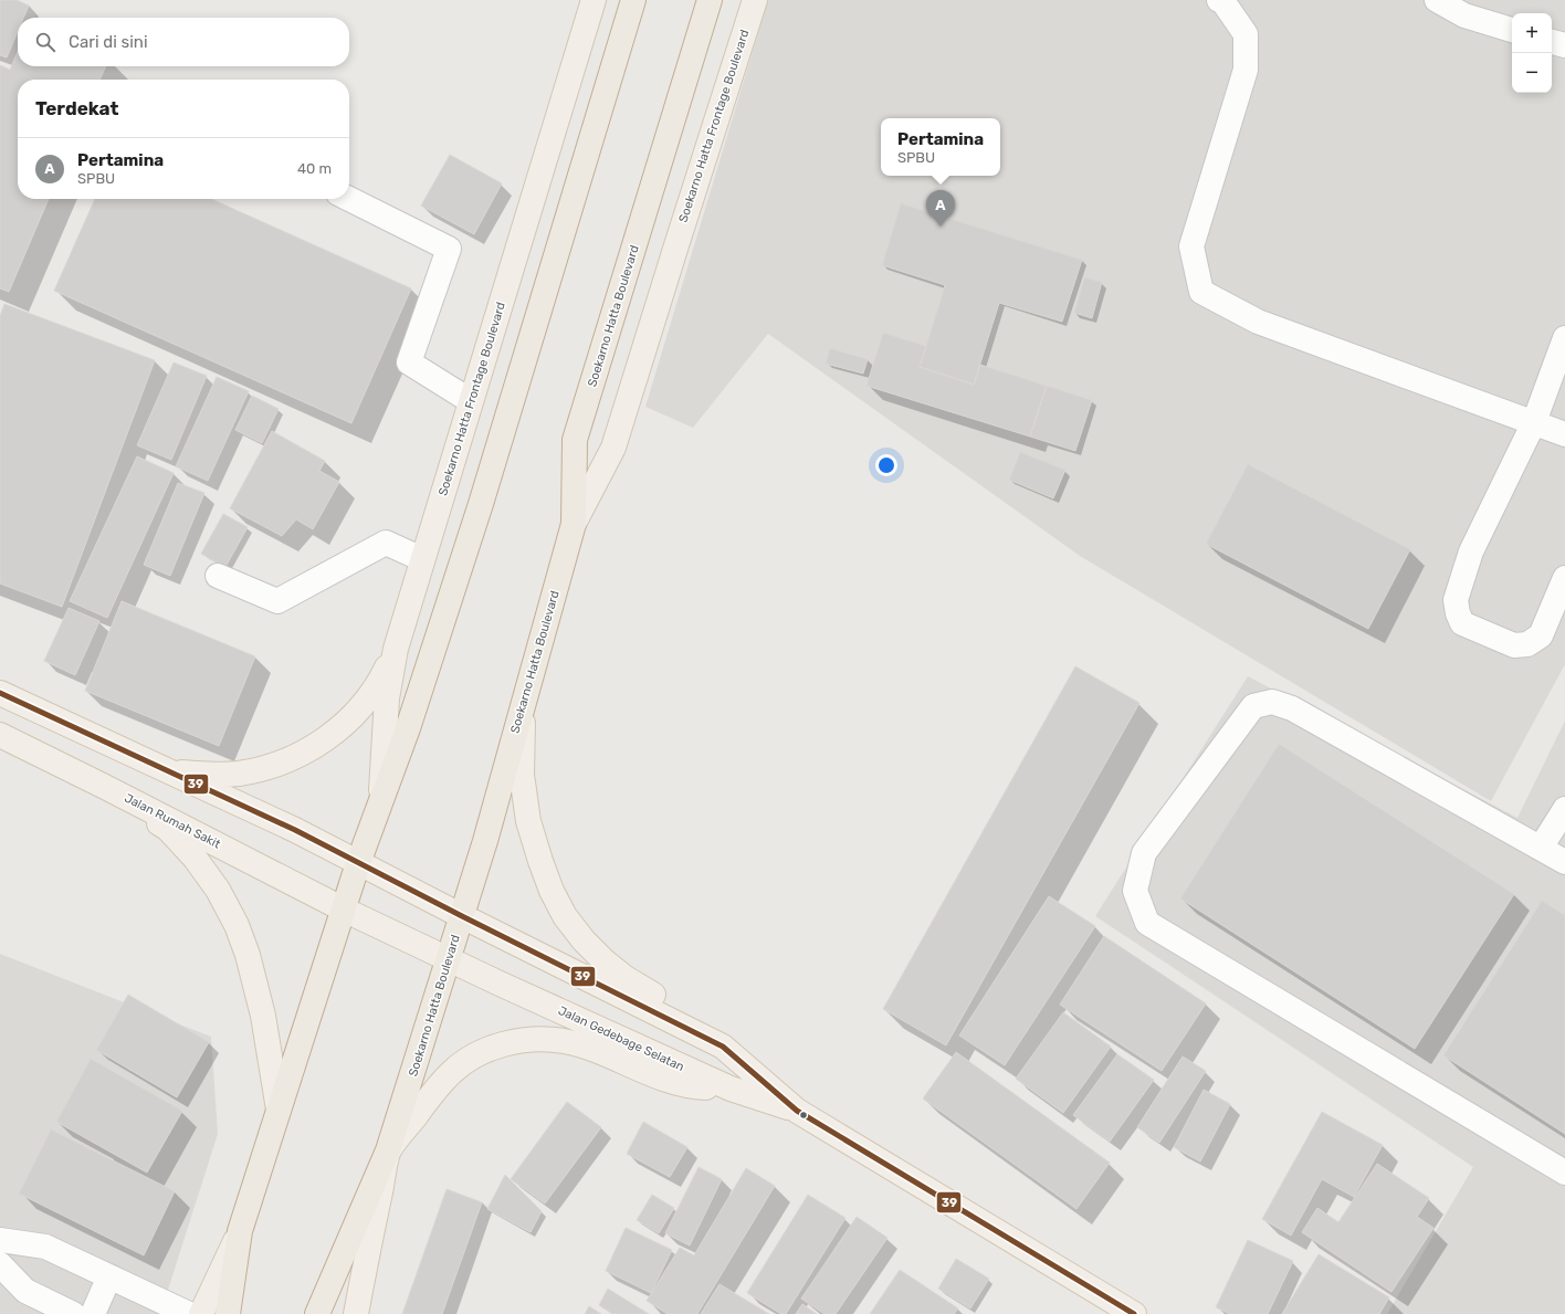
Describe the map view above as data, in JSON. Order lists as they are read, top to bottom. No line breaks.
{"streets":{"highway":["Soekarno Hatta Boulevard"],"main road":["Soekarno Hatta Frontage Boulevard","Jalan Rumah Sakit","Jalan Gedebage Selatan"]},"crossings":[["Soekarno Hatta Frontage Boulevard","Soekarno Hatta Boulevard"],["Soekarno Hatta Boulevard","Jalan Rumah Sakit"],["Soekarno Hatta Boulevard","Jalan Gedebage Selatan"],["Jalan Rumah Sakit","Jalan Gedebage Selatan"]],"lines":["transit line 39"],"page":{"map_buttons":["+","−"],"search":"Cari di sini","heading":"Terdekat","popup":["Pertamina","SPBU"],"list":[{"mark":"A","name":"Pertamina","note":"SPBU","value":"40 m"}],"pins":"A"}}
